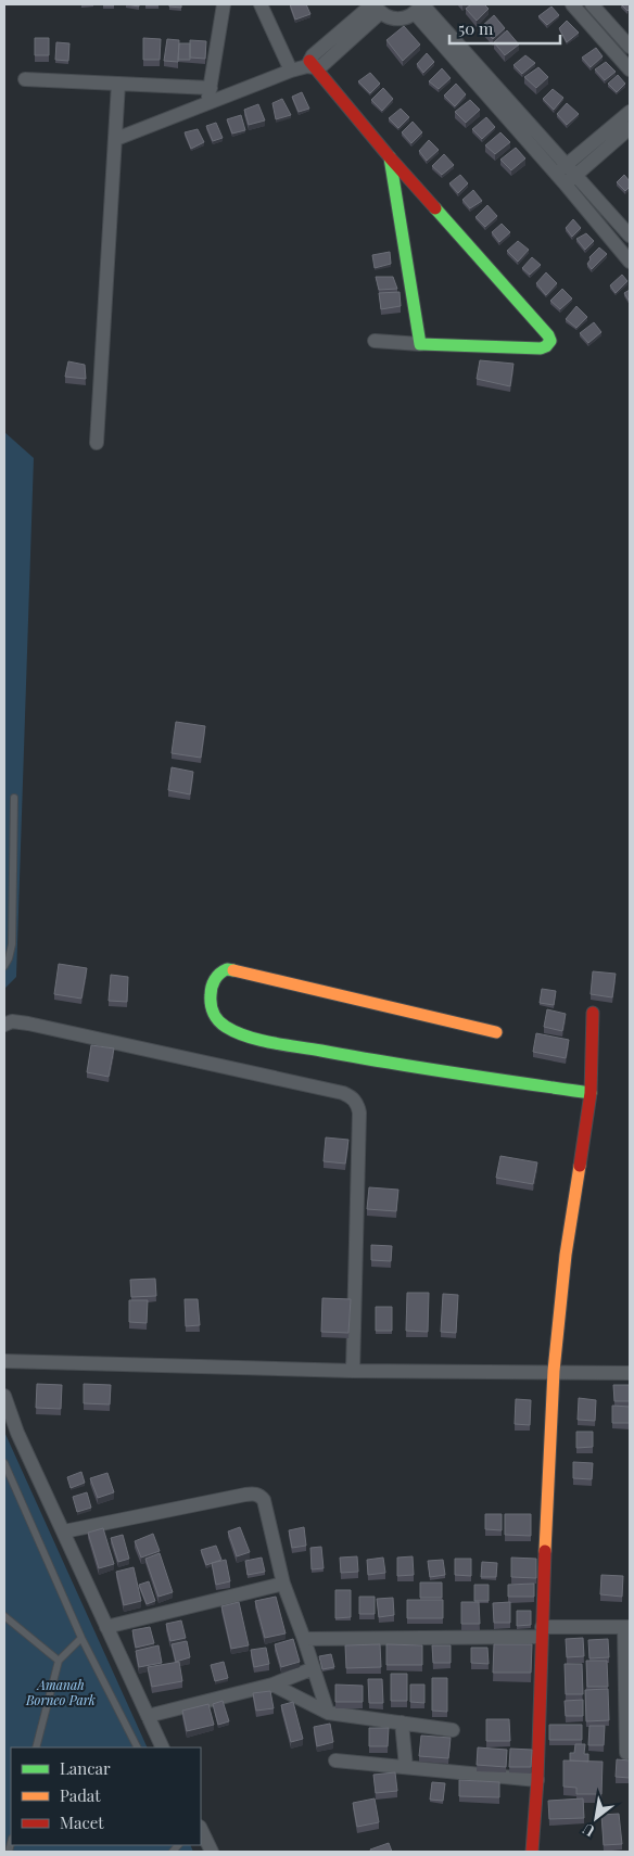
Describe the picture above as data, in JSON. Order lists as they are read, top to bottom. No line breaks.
{"parks":["Amanah Borneo Park"],"legend":["Lancar","Padat","Macet"],"scale_bar":"50 m","north":"bottom left"}
